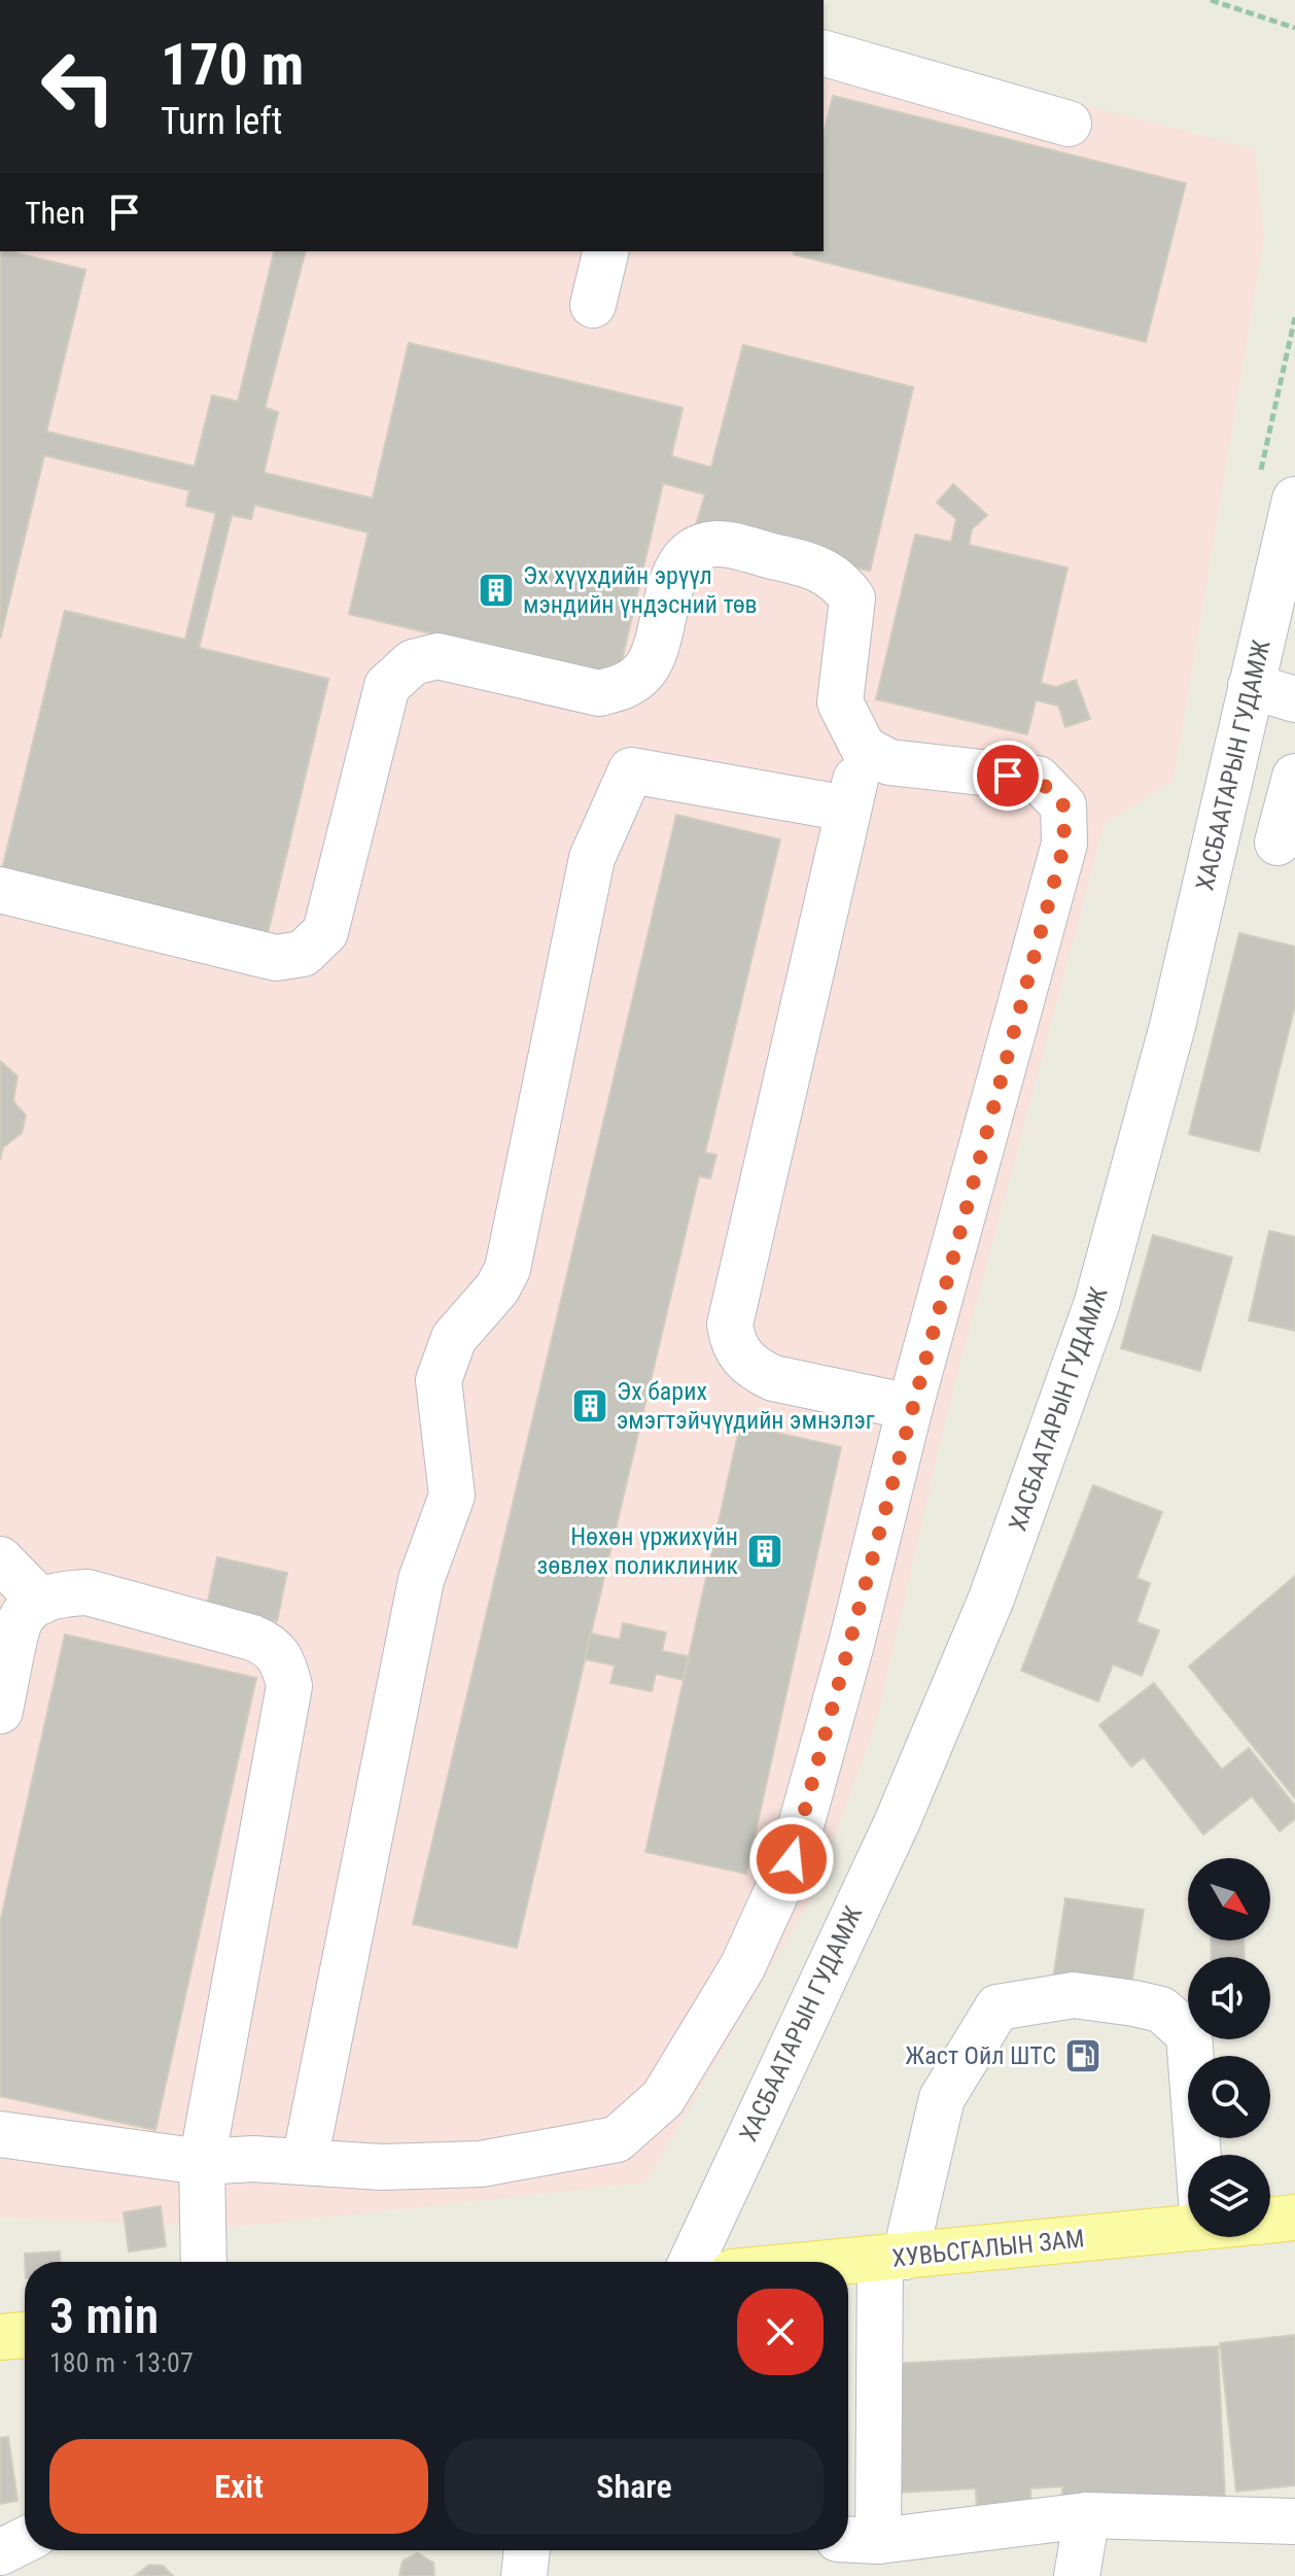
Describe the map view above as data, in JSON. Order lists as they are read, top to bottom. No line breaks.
{"streets":{"main road":["ХУВЬСГАЛЫН ЗАМ"],"street":["ХАСБААТАРЫН ГУДАМЖ"]},"places":{"building":["Эх хүүхдийн эрүүл мэндийн үндэсний төв","Эх барих эмэгтэйчүүдийн эмнэлэг","Нөхөн үржихүйн зөвлөх поликлиник"],"fuel station":["Жаст Ойл ШТС"]},"north":"bottom right","page":{"turn":["170 m","Turn left"],"then":"Then","heading":["3 min","180 m · 13:07"],"buttons":["Exit","Share"]}}
